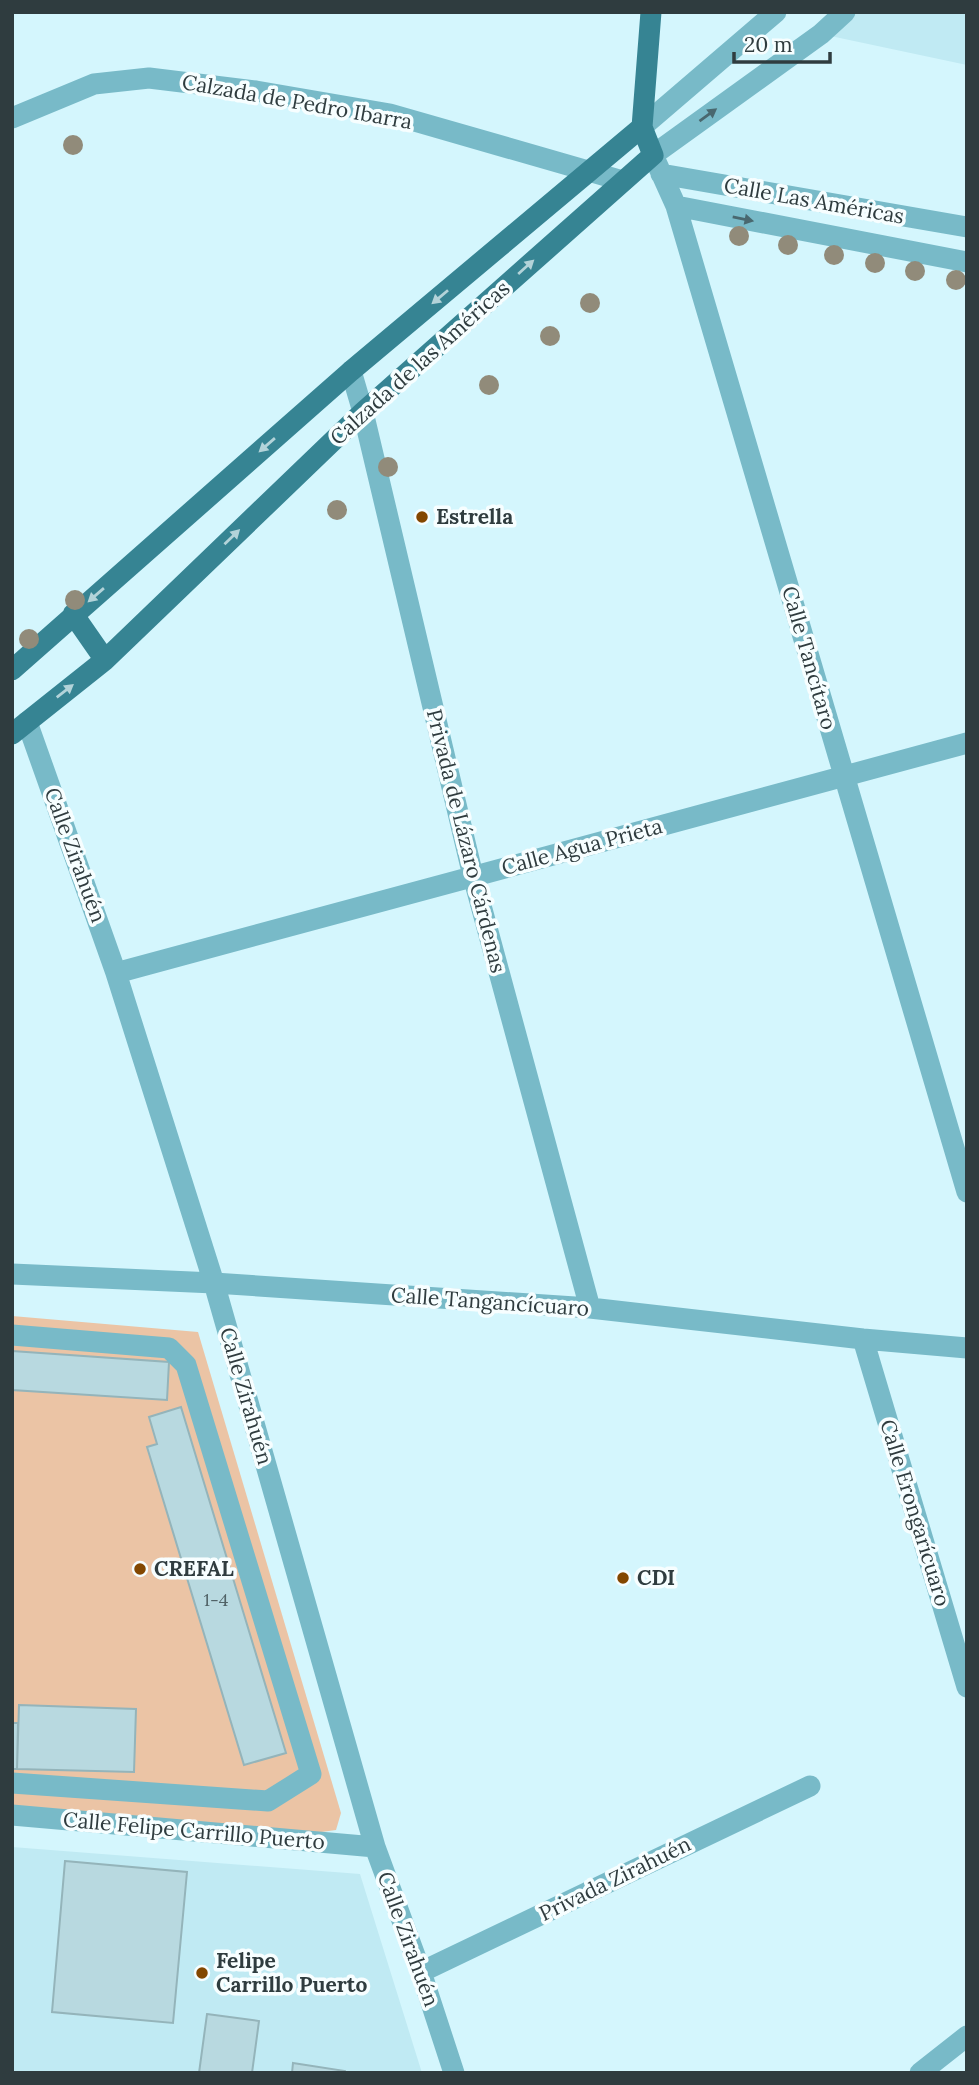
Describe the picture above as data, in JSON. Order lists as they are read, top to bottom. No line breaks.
{"streets":{"main road":["Calzada de las Américas","Calle Tancítaro"],"street":["Calzada de Pedro Ibarra","Calle Las Américas","Privada de Lázaro Cárdenas","Calle Agua Prieta","Calle Zirahuén","Calle Tangancícuaro","Calle Erongarícuaro","Calle Felipe Carrillo Puerto","Privada Zirahuén"]},"crossings":[["Calzada de Pedro Ibarra","Calzada de las Américas"],["Calle Las Américas","Calzada de las Américas"],["Calle Las Américas","Calle Tancítaro"],["Calzada de las Américas","Calle Tancítaro"],["Calzada de las Américas","Privada de Lázaro Cárdenas"],["Calzada de las Américas","Calle Zirahuén"],["Calle Tancítaro","Calle Agua Prieta"],["Privada de Lázaro Cárdenas","Calle Agua Prieta"],["Privada de Lázaro Cárdenas","Calle Tangancícuaro"],["Calle Agua Prieta","Calle Zirahuén"],["Calle Zirahuén","Calle Tangancícuaro"],["Calle Zirahuén","Calle Felipe Carrillo Puerto"],["Calle Zirahuén","Privada Zirahuén"],["Calle Tangancícuaro","Calle Erongarícuaro"]],"places":["Estrella","CREFAL","CDI","Felipe Carrillo Puerto"],"house_numbers":["1-4"],"scale_bar":"20 m"}
